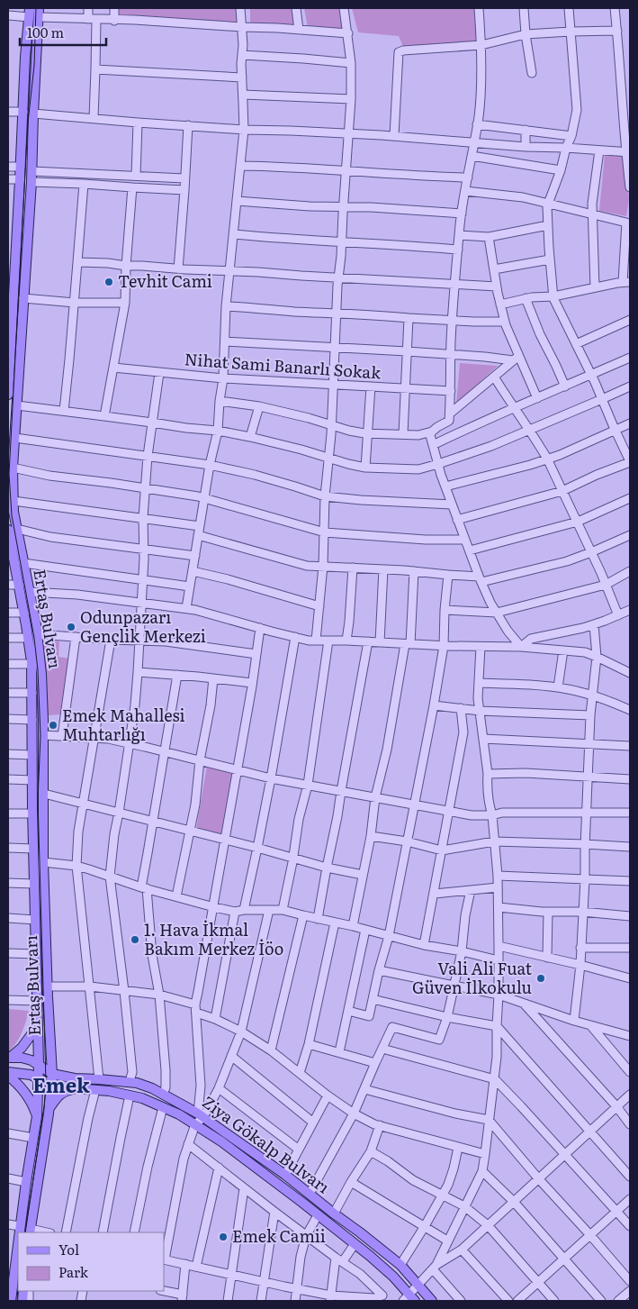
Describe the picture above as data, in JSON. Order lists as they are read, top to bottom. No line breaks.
{"streets":{"main road":["Ertaş Bulvarı","Ziya Gökalp Bulvarı"],"street":["Nihat Sami Banarlı Sokak"]},"crossings":[["Ertaş Bulvarı","Ziya Gökalp Bulvarı"]],"districts":["Emek"],"places":["Tevhit Cami","Odunpazarı Gençlik Merkezi","Emek Mahallesi Muhtarlığı","1. Hava İkmal Bakım Merkez İöo","Vali Ali Fuat Güven İlkokulu","Emek Camii"],"legend":["Yol","Park"],"scale_bar":"100 m"}
